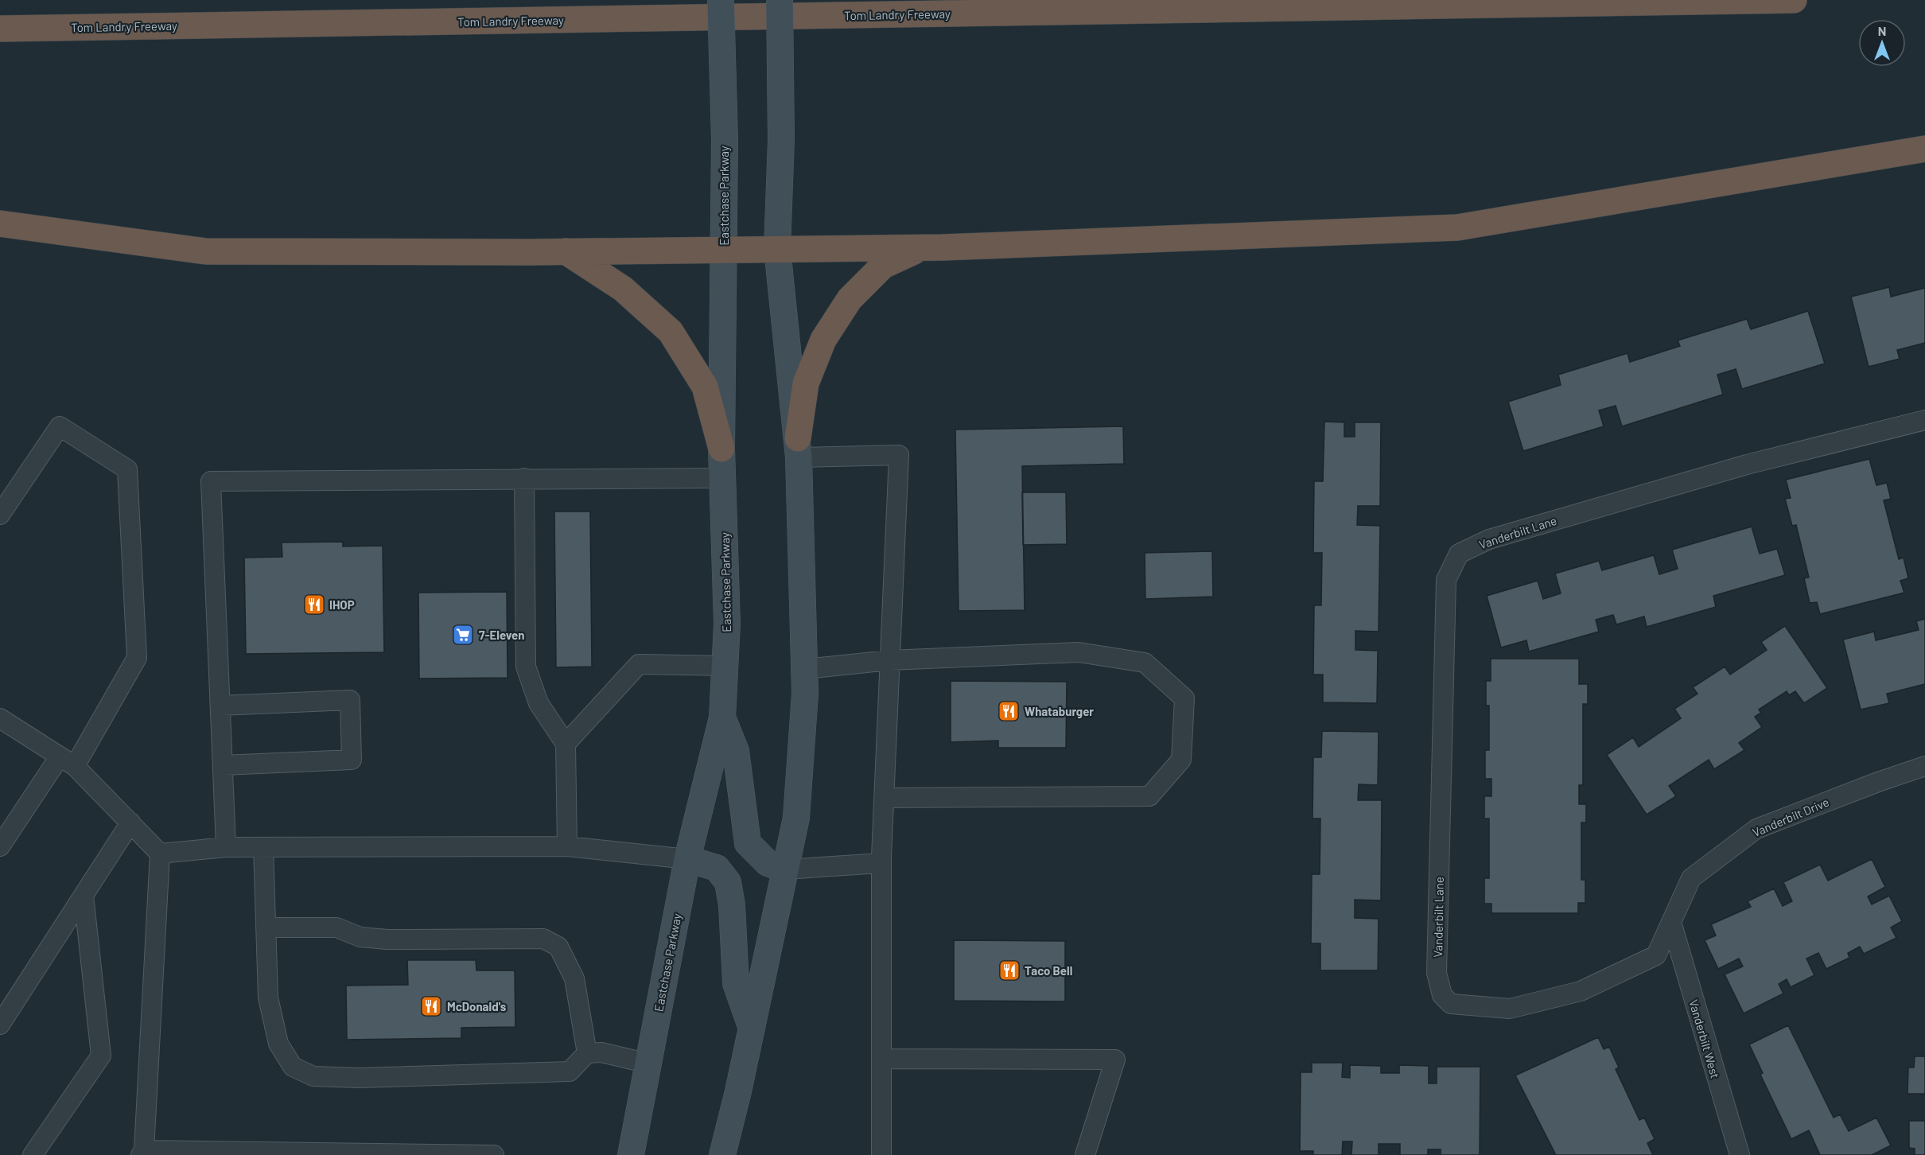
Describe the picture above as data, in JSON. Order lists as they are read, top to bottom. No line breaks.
{"streets":{"highway":["Tom Landry Freeway"],"main road":["Eastchase Parkway"],"lane":["Vanderbilt Lane","Vanderbilt Drive","Vanderbilt West"]},"crossings":[["Vanderbilt Lane","Vanderbilt Drive"],["Vanderbilt Drive","Vanderbilt West"]],"places":{"restaurant":["IHOP","Whataburger","Taco Bell","McDonald's"],"supermarket":["7-Eleven"]},"north":"top"}
